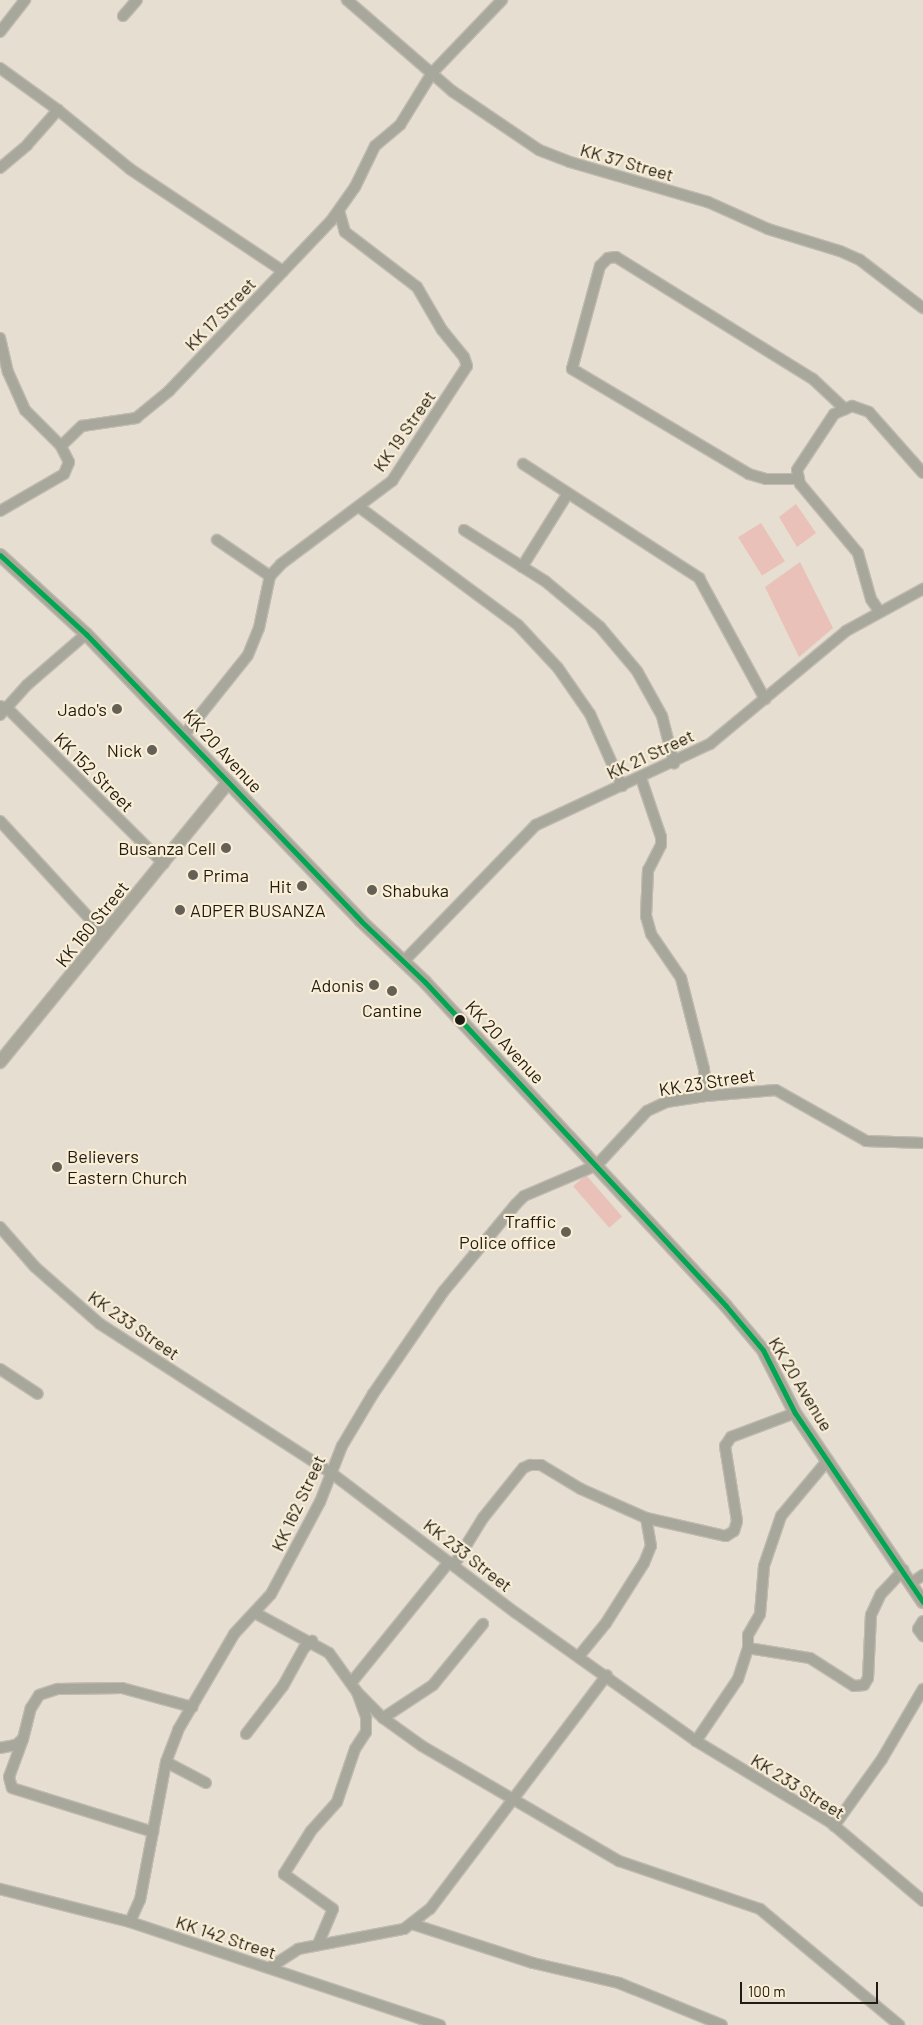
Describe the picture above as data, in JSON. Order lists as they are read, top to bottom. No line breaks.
{"streets":{"main road":["KK 20 Avenue","KK 160 Street"],"street":["KK 37 Street","KK 17 Street","KK 19 Street","KK 21 Street","KK 152 Street","KK 23 Street","KK 233 Street","KK 162 Street","KK 142 Street"]},"crossings":[["KK 37 Street","KK 17 Street"],["KK 17 Street","KK 19 Street"],["KK 20 Avenue","KK 21 Street"],["KK 20 Avenue","KK 160 Street"],["KK 20 Avenue","KK 23 Street"],["KK 20 Avenue","KK 162 Street"],["KK 152 Street","KK 160 Street"],["KK 23 Street","KK 162 Street"],["KK 233 Street","KK 162 Street"],["KK 162 Street","KK 142 Street"]],"places":["Jado's","Nick","Busanza Cell","Prima","Hit","Shabuka","ADPER BUSANZA","Adonis","Cantine","Believers Eastern Church","Traffic Police office"],"lines":["transit line 20"],"scale_bar":"100 m"}
